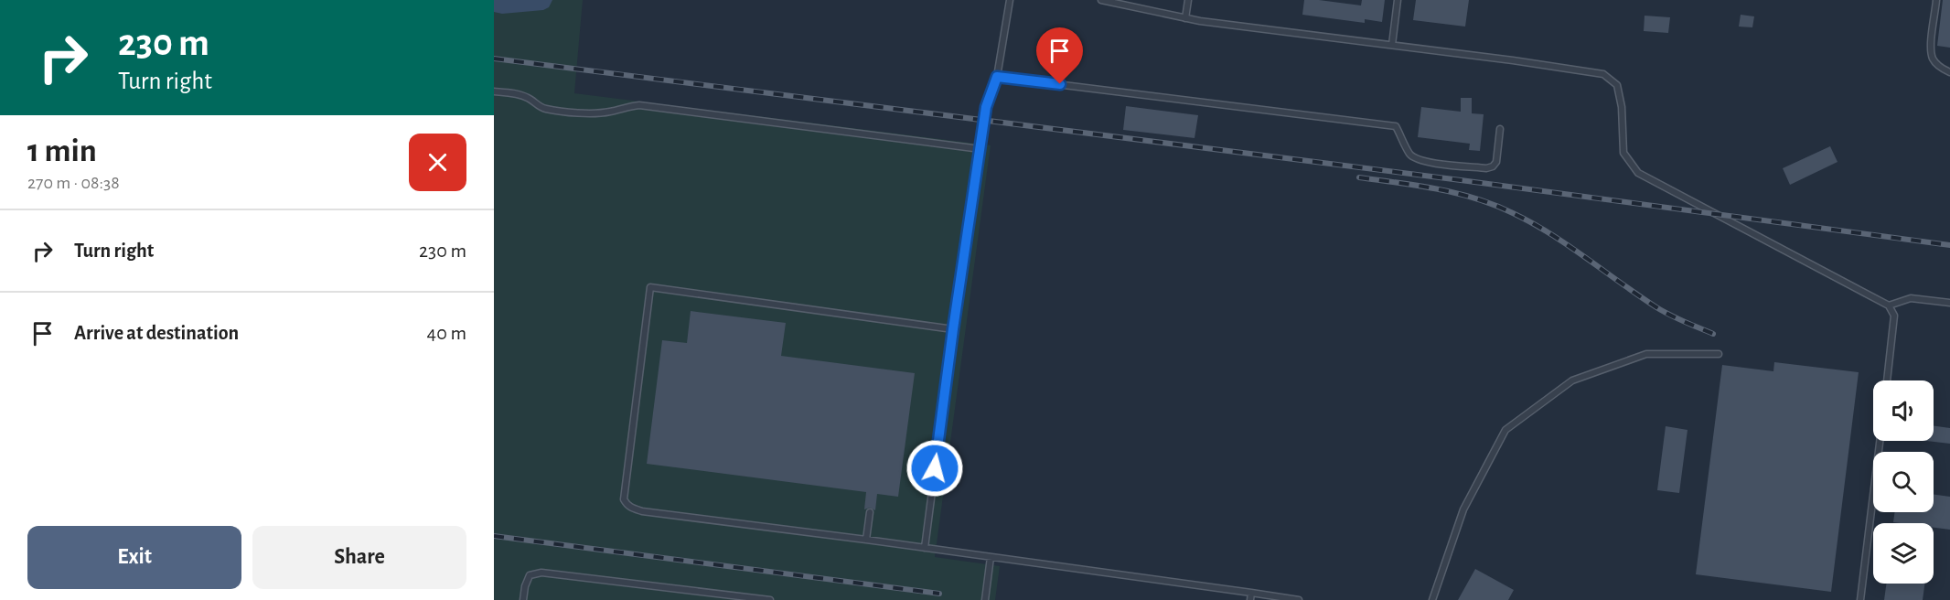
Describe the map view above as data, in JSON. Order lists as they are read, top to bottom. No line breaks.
{"page":{"turn":["230 m","Turn right"],"heading":["1 min","270 m · 08:38"],"list":[{"name":"Turn right","value":"230 m"},{"name":"Arrive at destination","value":"40 m"}],"buttons":["Exit","Share"]}}
